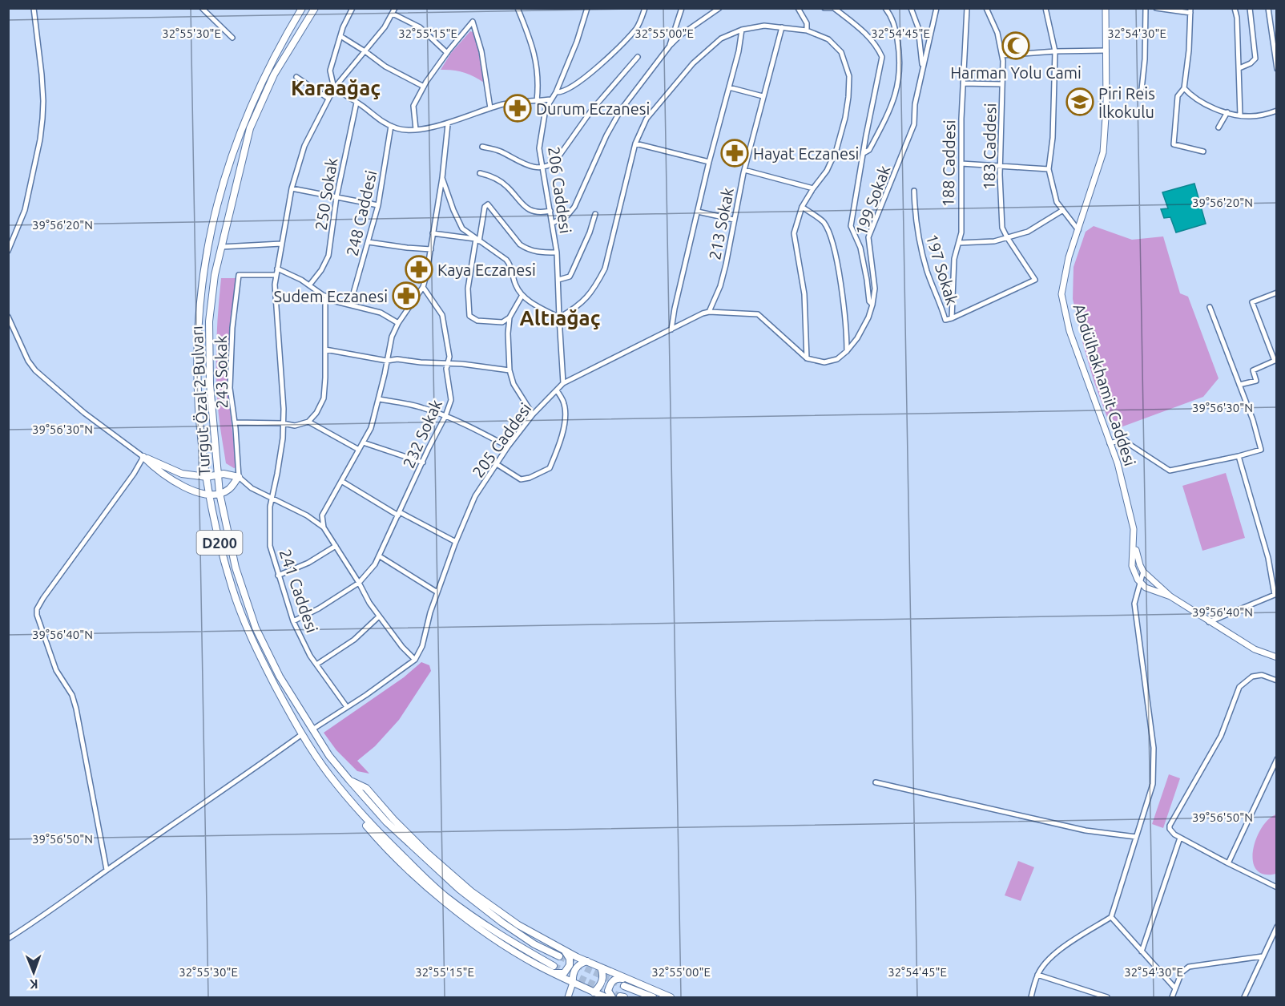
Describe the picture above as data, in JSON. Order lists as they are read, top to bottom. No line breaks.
{"streets":{"highway":["Turgut Özal 2 Bulvarı","D200"],"main road":["Abdülhakhamit Caddesi"],"street":["183 Caddesi","188 Caddesi","206 Caddesi","250 Sokak","199 Sokak","248 Caddesi","213 Sokak","197 Sokak","243 Sokak","232 Sokak","205 Caddesi","241 Caddesi"]},"crossings":[["183 Caddesi","188 Caddesi"],["183 Caddesi","197 Sokak"],["188 Caddesi","197 Sokak"],["206 Caddesi","205 Caddesi"],["199 Sokak","205 Caddesi"],["213 Sokak","205 Caddesi"],["243 Sokak","241 Caddesi"],["232 Sokak","241 Caddesi"]],"districts":["Karaağaç","Altıağaç"],"places":{"mosque":["Harman Yolu Cami"],"school or university":["Piri Reis İlkokulu"],"pharmacy":["Durum Eczanesi","Hayat Eczanesi","Kaya Eczanesi","Sudem Eczanesi"]},"north":"bottom","coordinates":["32°55'30\"E","32°55'15\"E","32°55'00\"E","32°54'45\"E","32°54'30\"E","39°56'20\"N","39°56'30\"N","39°56'40\"N","39°56'50\"N"]}
